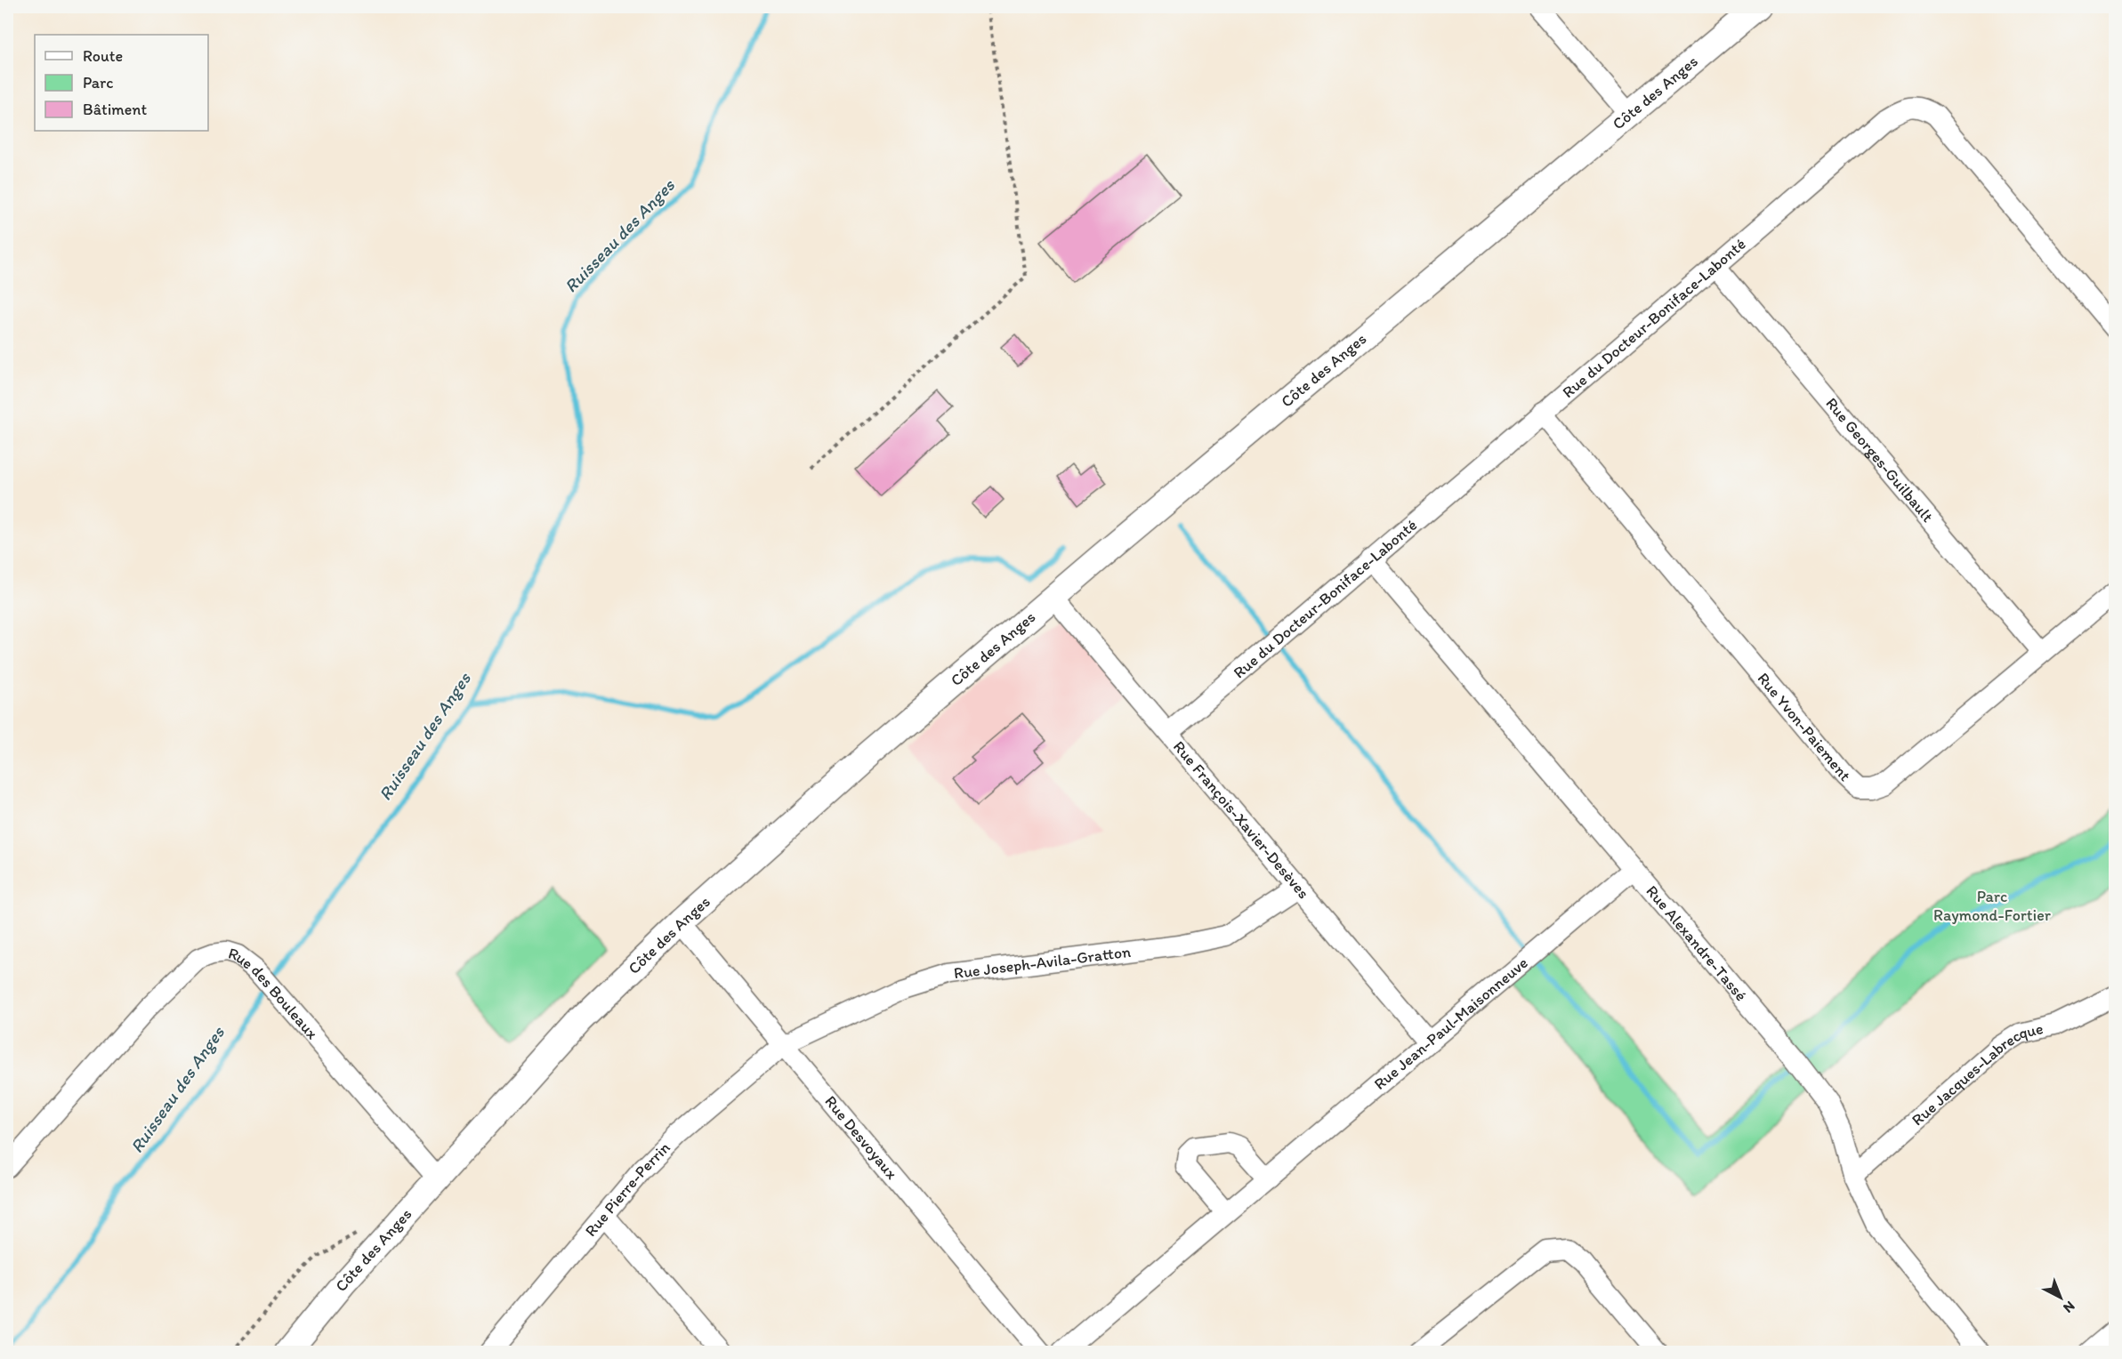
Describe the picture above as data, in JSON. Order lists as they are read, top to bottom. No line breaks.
{"streets":{"street":["Côte des Anges","Rue du Docteur-Boniface-Labonté","Rue Georges-Guilbault","Rue Yvon-Paiement","Rue François-Xavier-Desèves","Rue Alexandre-Tassé","Rue Joseph-Avila-Gratton","Rue des Bouleaux","Rue Jean-Paul-Maisonneuve","Rue Jacques-Labrecque","Rue Desvoyaux","Rue Pierre-Perrin"]},"crossings":[["Côte des Anges","Rue François-Xavier-Desèves"],["Côte des Anges","Rue des Bouleaux"],["Côte des Anges","Rue Desvoyaux"],["Rue du Docteur-Boniface-Labonté","Rue Georges-Guilbault"],["Rue du Docteur-Boniface-Labonté","Rue Yvon-Paiement"],["Rue du Docteur-Boniface-Labonté","Rue François-Xavier-Desèves"],["Rue du Docteur-Boniface-Labonté","Rue Alexandre-Tassé"],["Rue Georges-Guilbault","Rue Yvon-Paiement"],["Rue François-Xavier-Desèves","Rue Joseph-Avila-Gratton"],["Rue François-Xavier-Desèves","Rue Jean-Paul-Maisonneuve"],["Rue Alexandre-Tassé","Rue Jean-Paul-Maisonneuve"],["Rue Alexandre-Tassé","Rue Jacques-Labrecque"],["Rue Joseph-Avila-Gratton","Rue Desvoyaux"],["Rue Joseph-Avila-Gratton","Rue Pierre-Perrin"],["Rue Desvoyaux","Rue Pierre-Perrin"]],"water":["Ruisseau des Anges"],"parks":["Parc Raymond-Fortier"],"legend":["Route","Parc","Bâtiment"],"north":"bottom right"}
